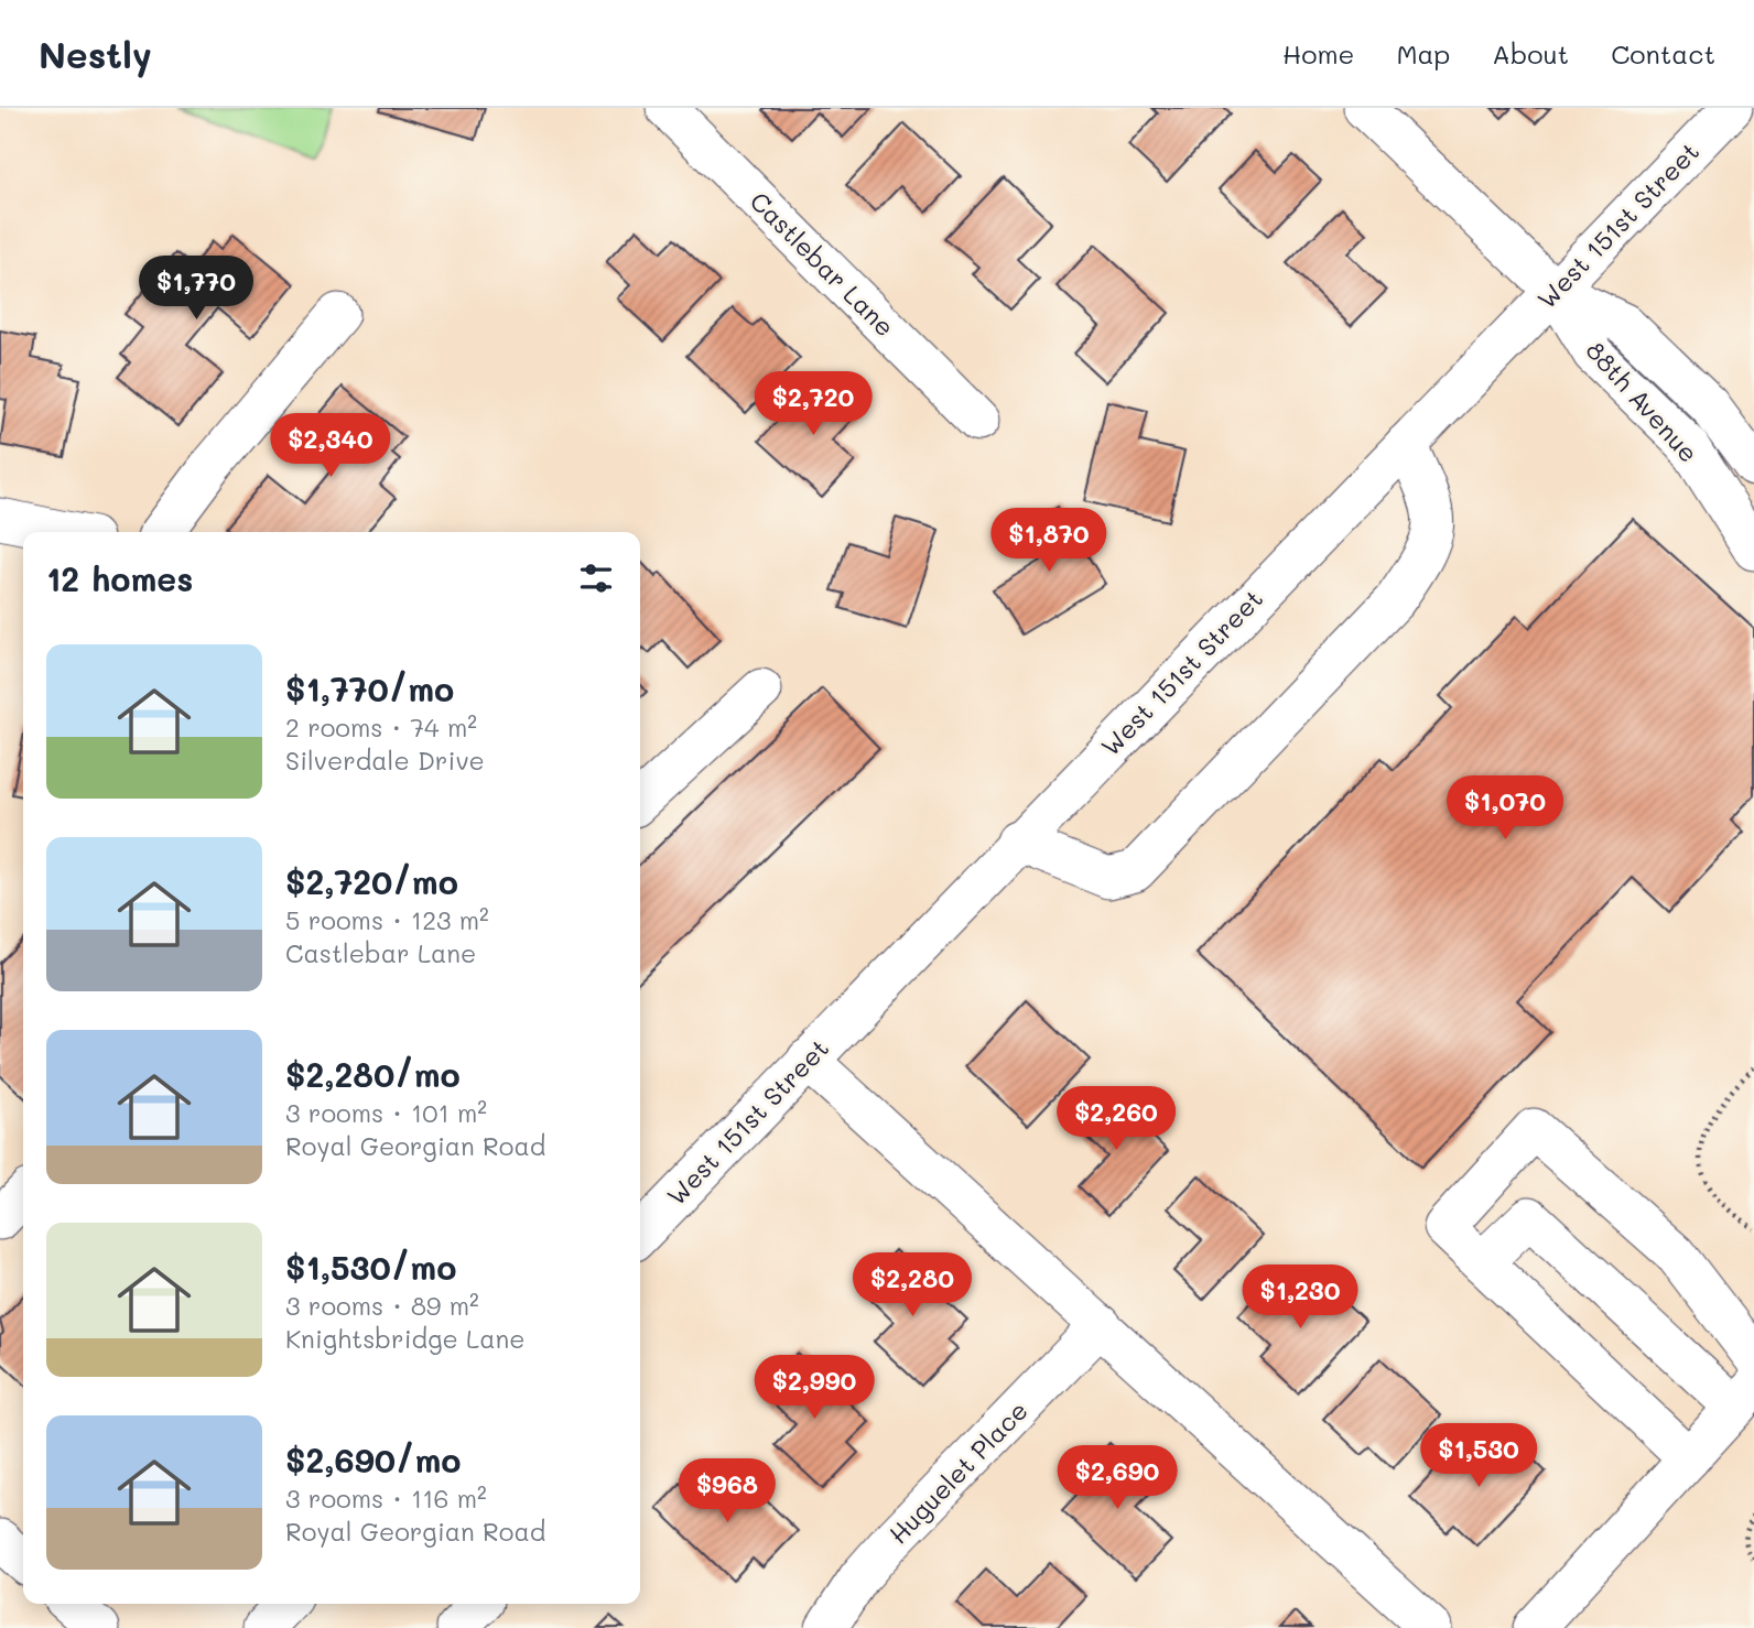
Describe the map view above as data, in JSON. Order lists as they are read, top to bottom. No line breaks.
{"streets":{"street":["West 151st Street","Castlebar Lane","88th Avenue","Huguelet Place"]},"crossings":[["West 151st Street","88th Avenue"]],"page":{"header":"Nestly","nav":["Home","Map","About","Contact"],"price":["$1,770","$2,720","$2,340","$1,870","$1,070","$2,260","$2,280","$1,230","$2,990","$1,530","$2,690","$968"],"heading":"12 homes","list":[{"name":"$1,770/mo","note":"2 rooms · 74 m² · Silverdale Drive"},{"name":"$2,720/mo","note":"5 rooms · 123 m² · Castlebar Lane"},{"name":"$2,280/mo","note":"3 rooms · 101 m² · Royal Georgian Road"},{"name":"$1,530/mo","note":"3 rooms · 89 m² · Knightsbridge Lane"},{"name":"$2,690/mo","note":"3 rooms · 116 m² · Royal Georgian Road"}]}}
